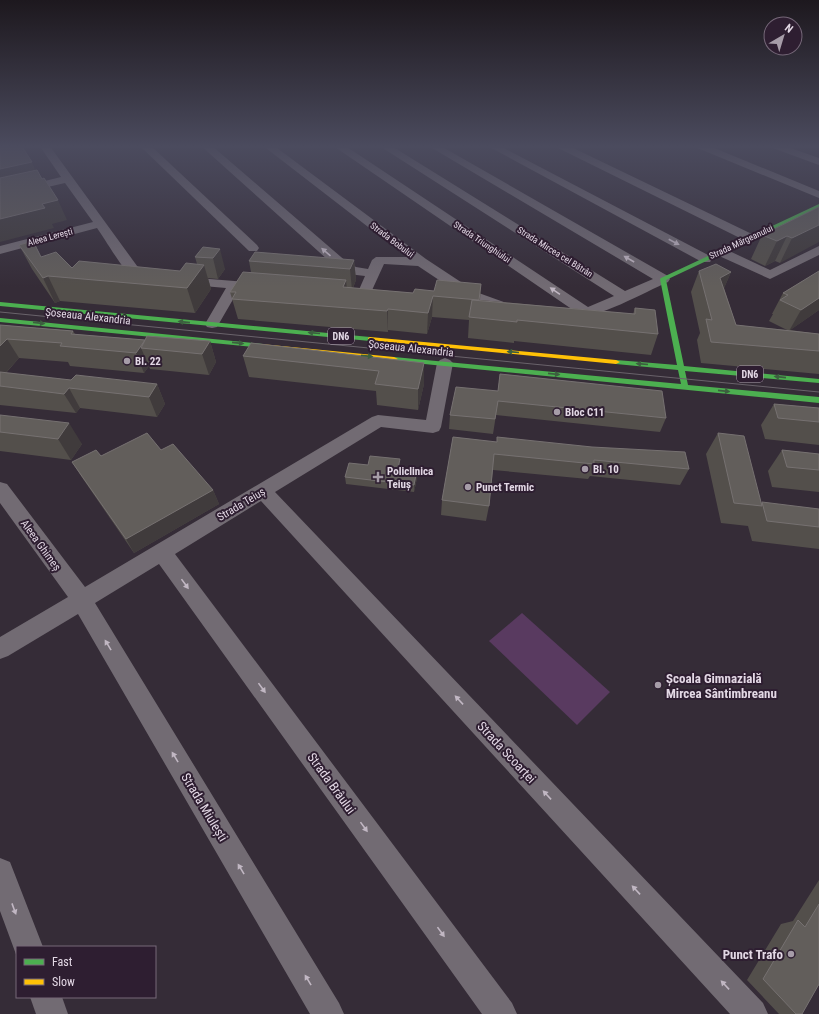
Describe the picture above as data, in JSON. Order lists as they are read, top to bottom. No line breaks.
{"streets":{"main road":["Strada Mărgeanului","Șoseaua Alexandria","DN6"],"street":["Aleea Lerești","Strada Bobului","Strada Triunghiului","Strada Mircea cel Bătrân","Strada Teiuș","Aleea Ghimeș","Strada Scoarței","Strada Brâului","Strada Miulești"]},"crossings":[["Strada Triunghiului","Strada Mărgeanului"],["Strada Mărgeanului","Strada Mircea cel Bătrân"],["Șoseaua Alexandria","Strada Teiuș"],["Strada Teiuș","Aleea Ghimeș"],["Strada Teiuș","Strada Scoarței"],["Strada Teiuș","Strada Brâului"],["Strada Teiuș","Strada Miulești"],["Aleea Ghimeș","Strada Miulești"]],"one_way":["Strada Scoarței","Strada Brâului","Strada Miulești"],"places":{"other":["Bl. 22","Bloc C11","Bl. 10","Punct Termic","Școala Gimnazială Mircea Sântimbreanu","Punct Trafo"],"health":["Policlinica Teiuș"]},"legend":["Fast","Slow"],"north":"top right"}
